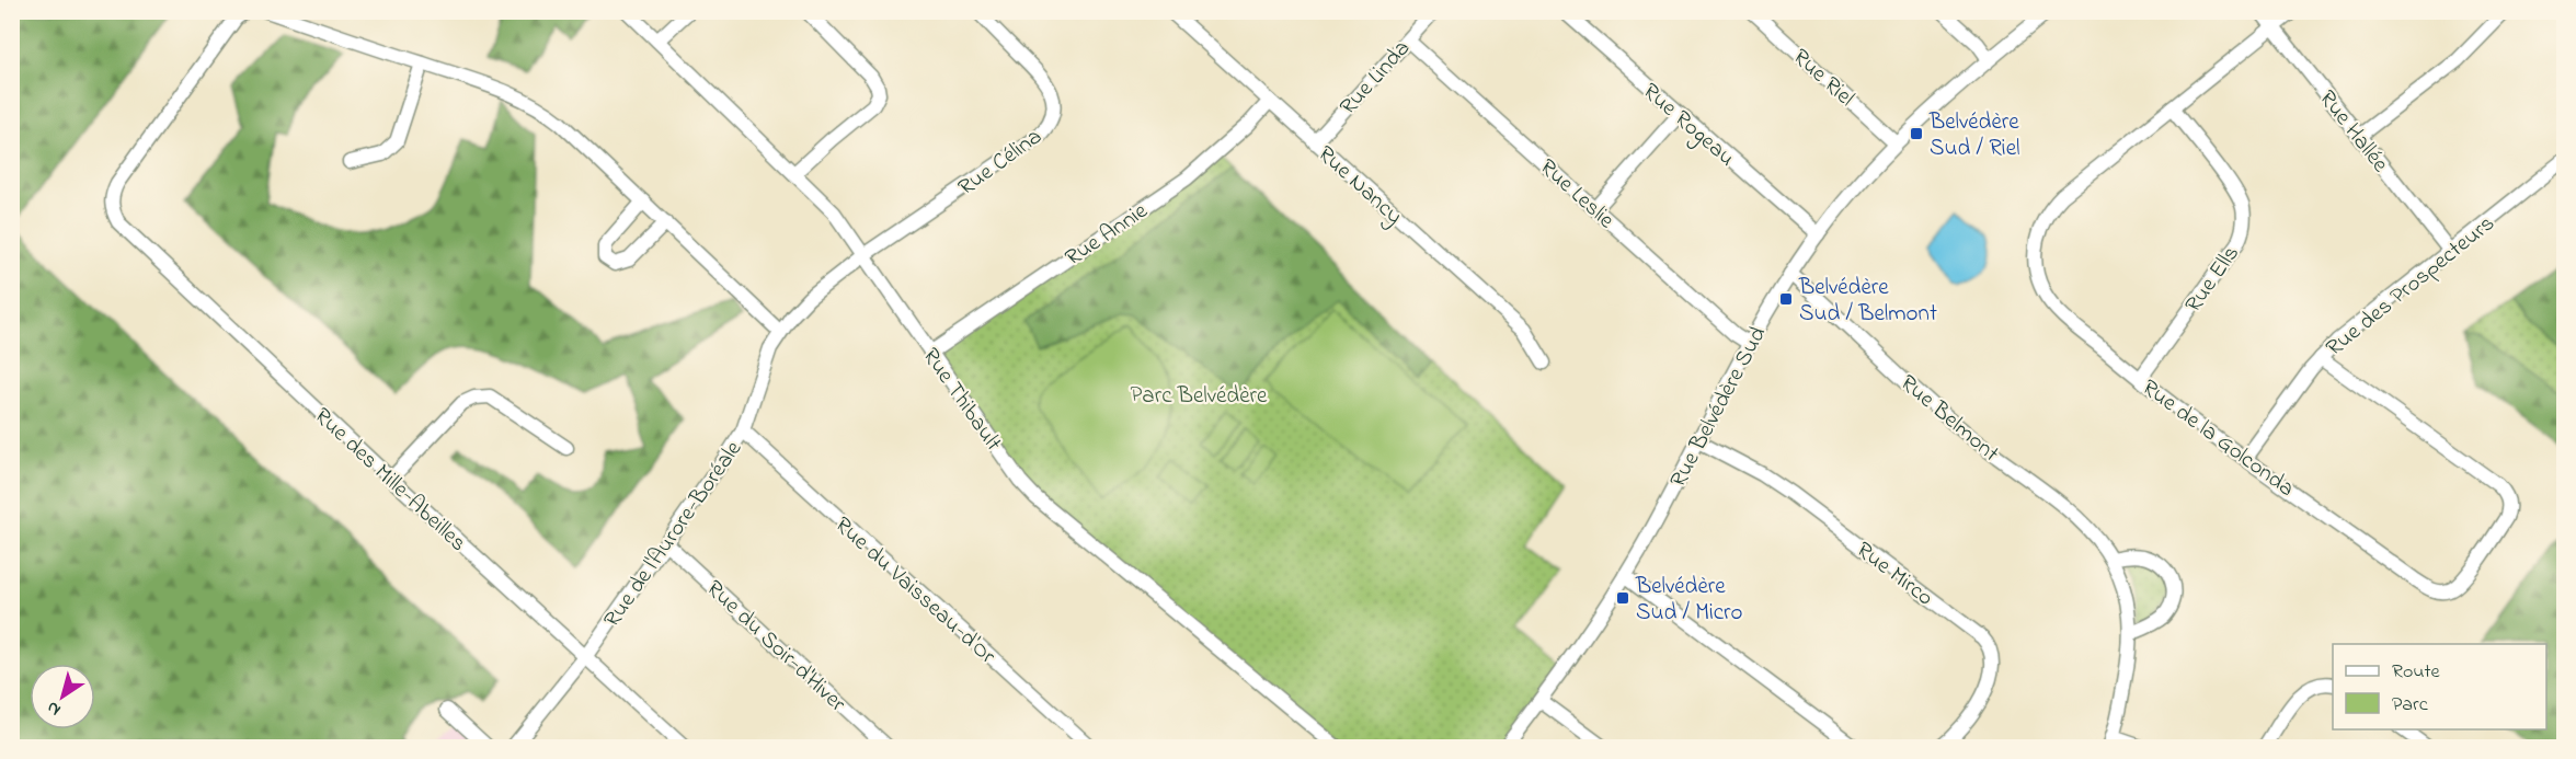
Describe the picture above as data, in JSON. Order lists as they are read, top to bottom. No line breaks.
{"streets":{"street":["Rue Linda","Rue Riel","Rue Rogeau","Rue Hallée","Rue Célina","Rue Nancy","Rue Leslie","Rue Annie","Rue Ells","Rue des Prospecteurs","Rue Thibault","Rue Belvédère Sud","Rue Belmont","Rue de la Golconda","Rue des Mille-Abeilles","Rue de l'Aurore-Boréale","Rue Mirco","Rue du Vaisseau-d'Or","Rue du Soir-d'Hiver"]},"crossings":[["Rue Linda","Rue Nancy"],["Rue Linda","Rue Leslie"],["Rue Riel","Rue Belvédère Sud"],["Rue Rogeau","Rue Belvédère Sud"],["Rue Hallée","Rue des Prospecteurs"],["Rue Hallée","Rue de la Golconda"],["Rue Célina","Rue Thibault"],["Rue Célina","Rue de l'Aurore-Boréale"],["Rue Nancy","Rue Annie"],["Rue Leslie","Rue Belvédère Sud"],["Rue Annie","Rue Thibault"],["Rue Ells","Rue de la Golconda"],["Rue des Prospecteurs","Rue de la Golconda"],["Rue Thibault","Rue de l'Aurore-Boréale"],["Rue Belvédère Sud","Rue Belmont"],["Rue Belvédère Sud","Rue Mirco"],["Rue des Mille-Abeilles","Rue de l'Aurore-Boréale"],["Rue de l'Aurore-Boréale","Rue du Vaisseau-d'Or"],["Rue de l'Aurore-Boréale","Rue du Soir-d'Hiver"]],"parks":["Parc Belvédère"],"places":{"transit":["Belvédère Sud / Riel","Belvédère Sud / Belmont","Belvédère Sud / Micro"]},"legend":["Route","Parc"],"north":"bottom left"}
